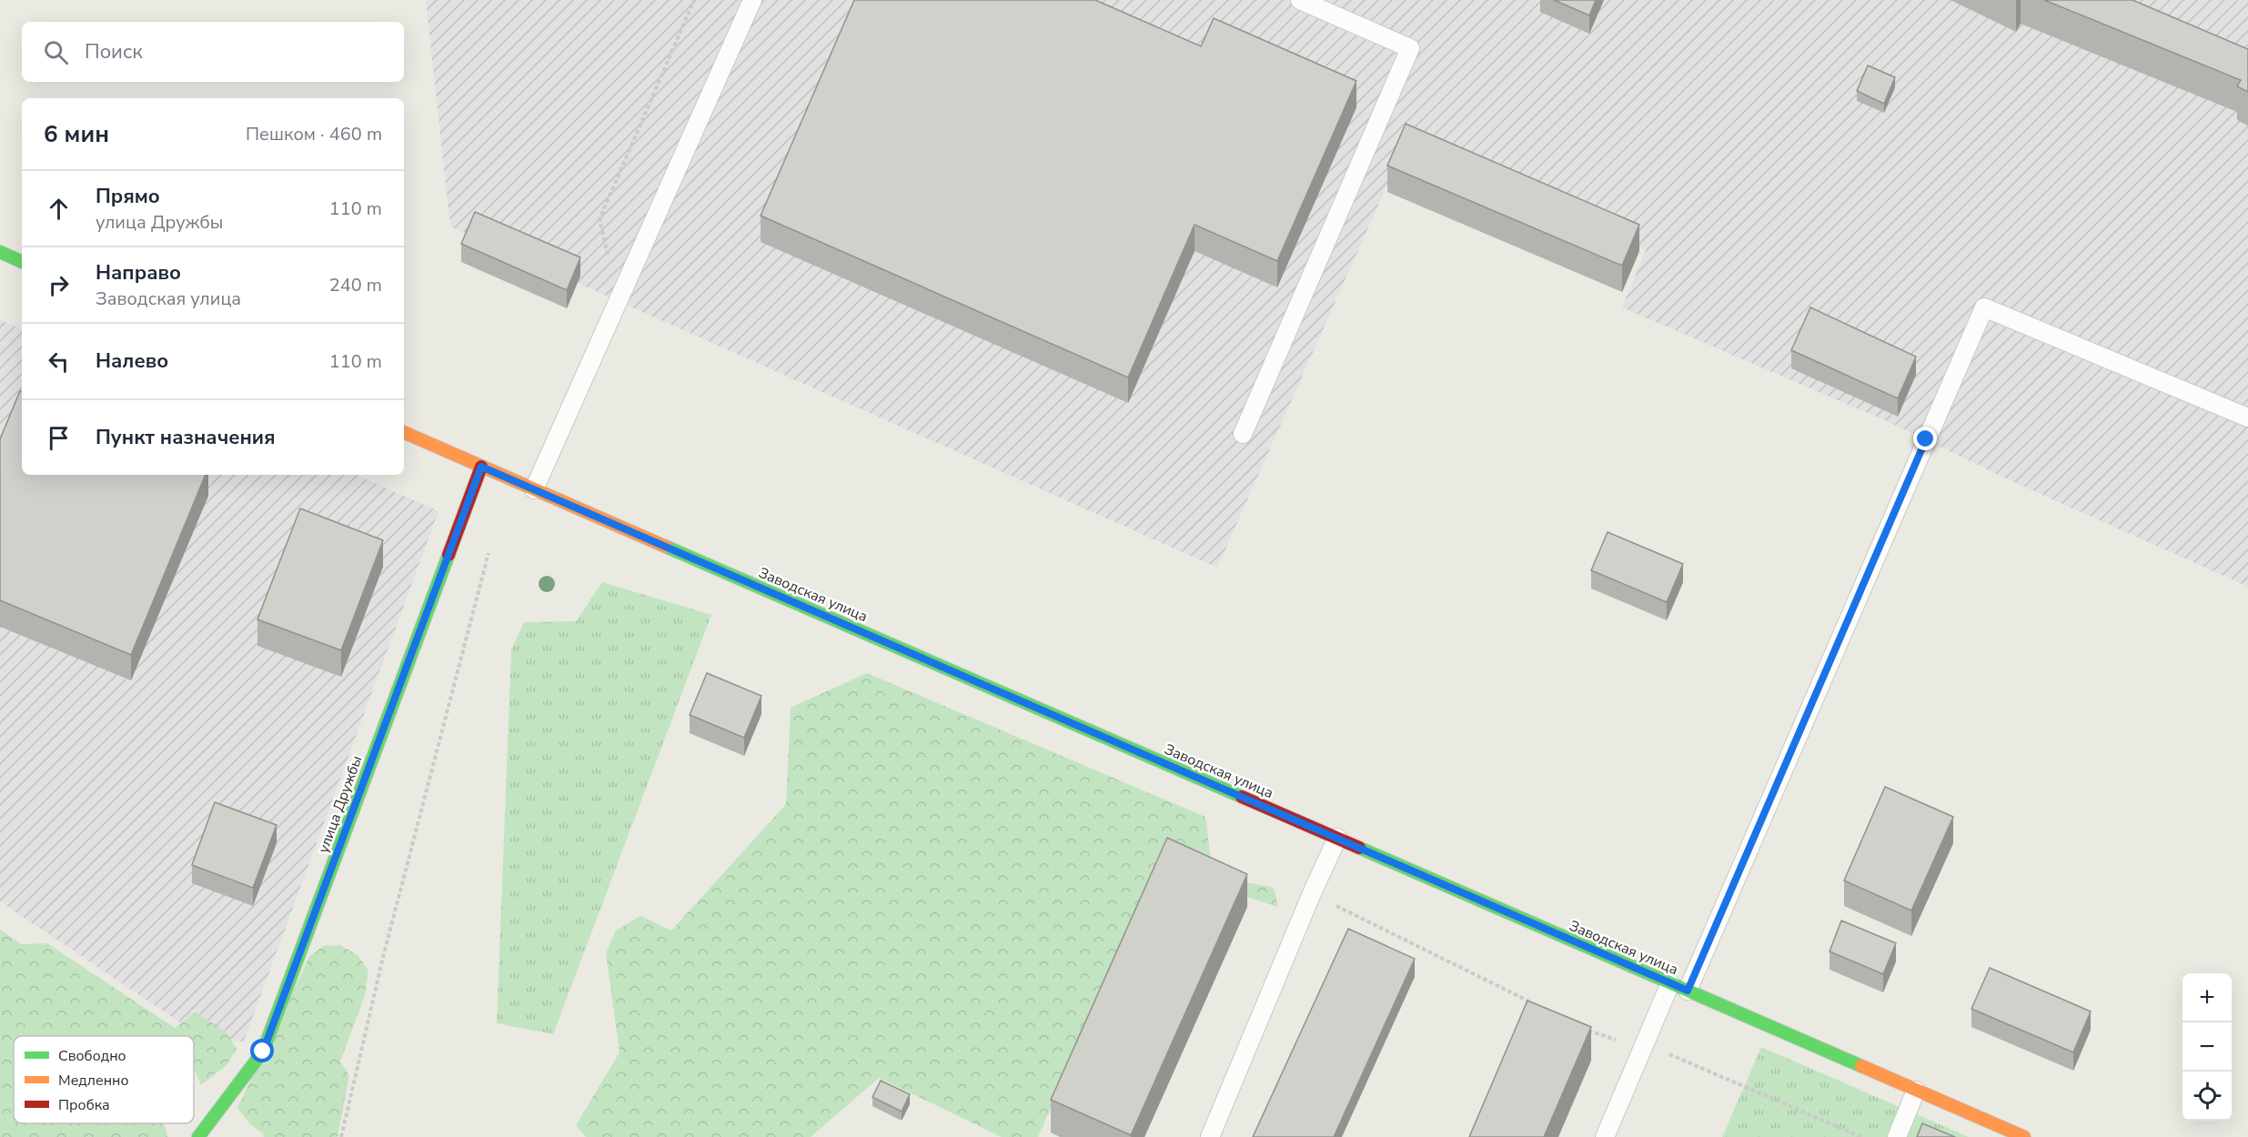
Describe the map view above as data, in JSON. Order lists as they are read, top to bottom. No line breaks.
{"streets":{"street":["Заводская улица","улица Дружбы"]},"crossings":[["Заводская улица","улица Дружбы"]],"legend":["Свободно","Медленно","Пробка"],"page":{"search":"Поиск","heading":["6 мин","Пешком · 460 m"],"list":[["Прямо","улица Дружбы","110 m"],["Направо","Заводская улица","240 m"],["Налево","110 m"],"Пункт назначения"],"map_buttons":["+","−"]}}
